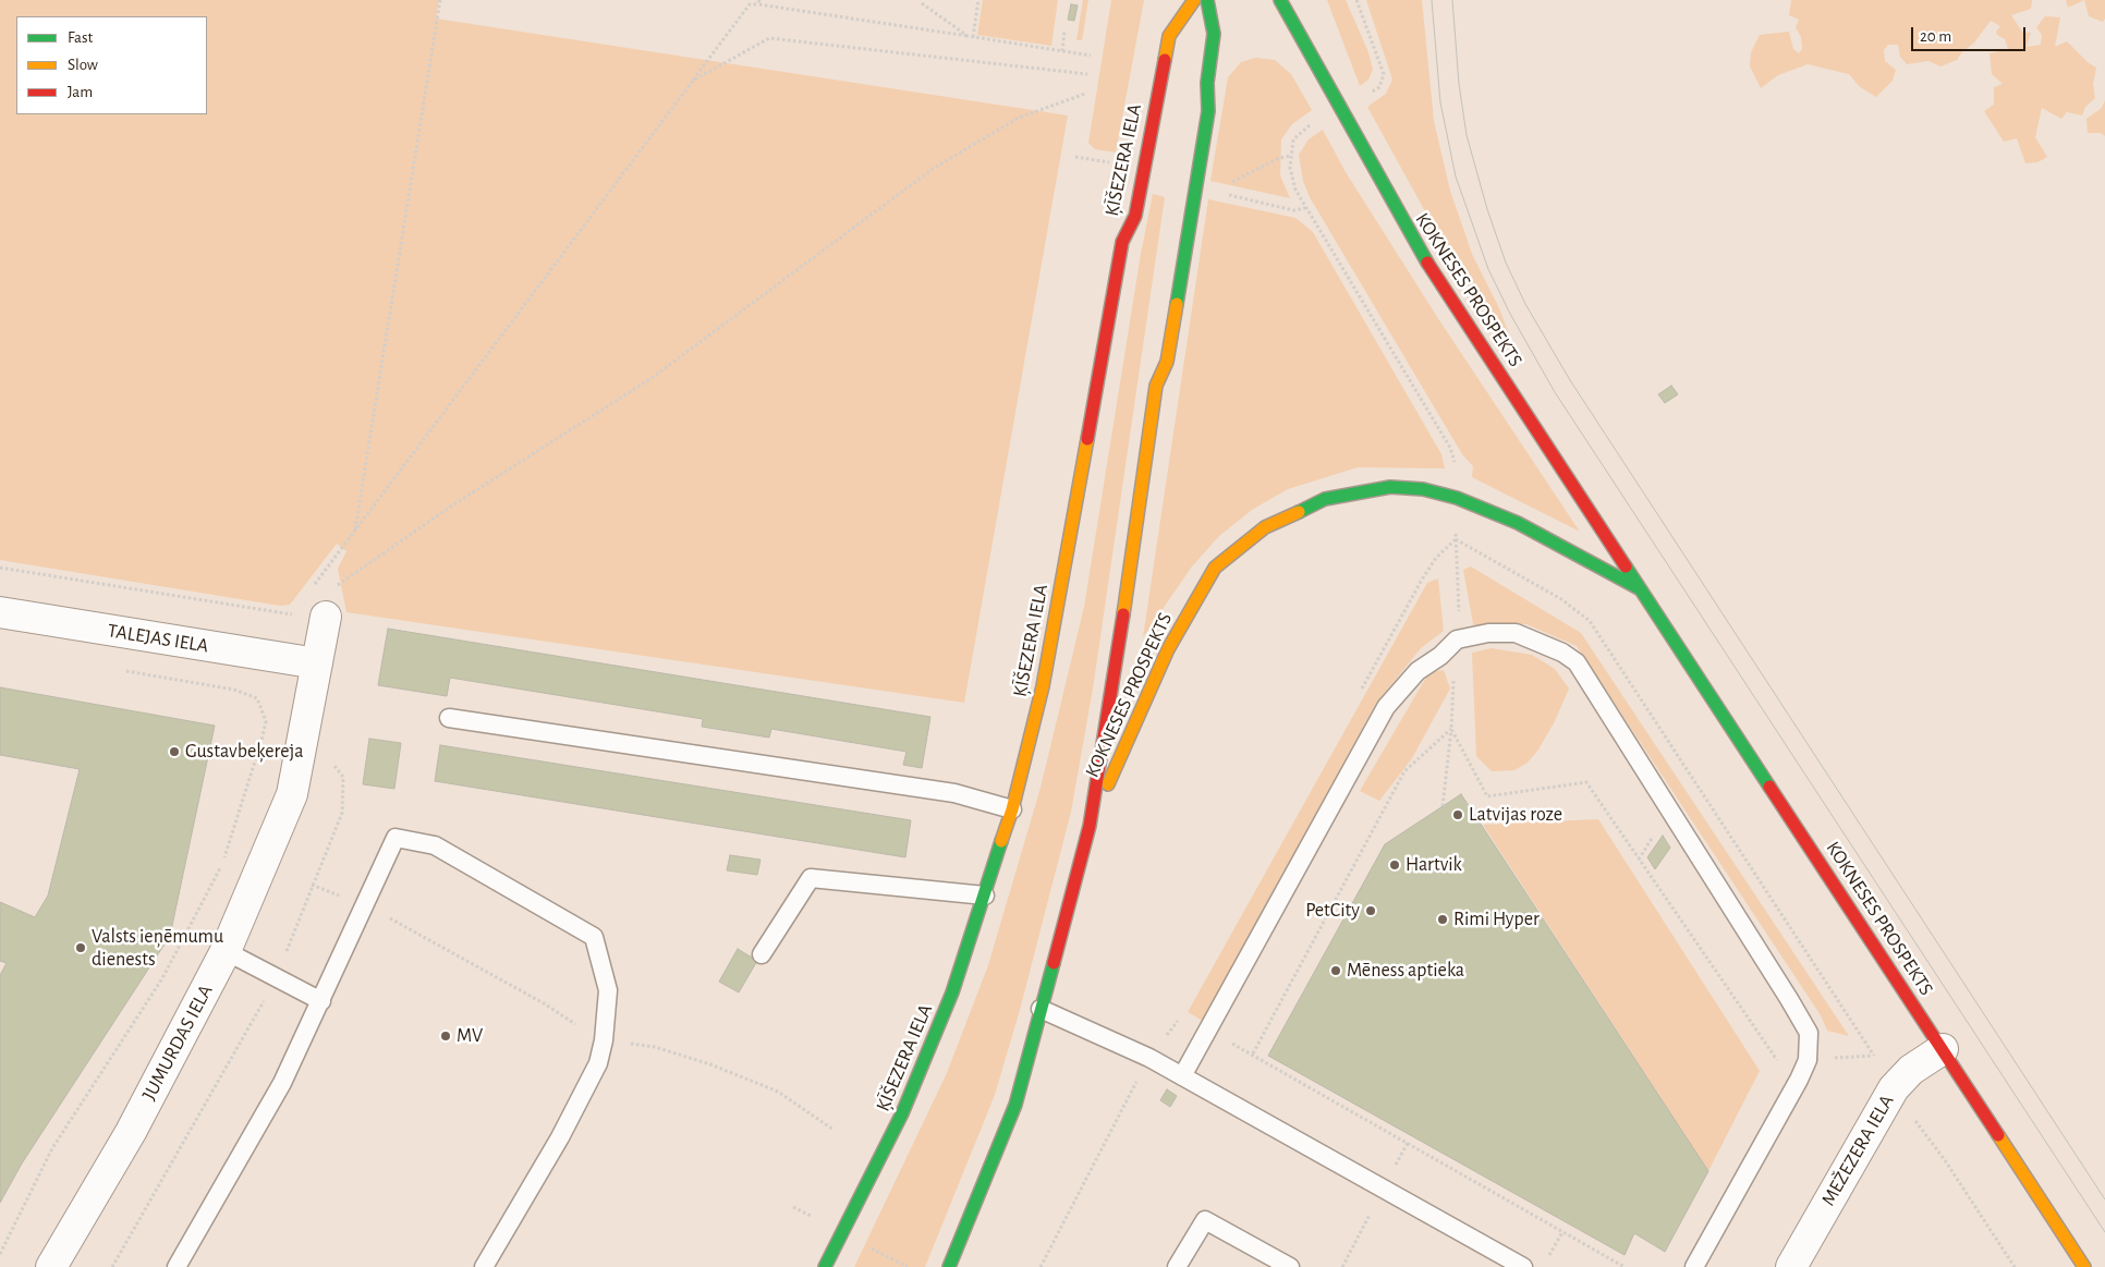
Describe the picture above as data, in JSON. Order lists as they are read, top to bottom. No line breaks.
{"streets":{"street":["ĶĪŠEZERA IELA","KOKNESES PROSPEKTS","TALEJAS IELA","JUMURDAS IELA","MEŽEZERA IELA"]},"crossings":[["KOKNESES PROSPEKTS","MEŽEZERA IELA"],["TALEJAS IELA","JUMURDAS IELA"]],"places":["Gustavbeķereja","Latvijas roze","Hartvik","PetCity","Rimi Hyper","Valsts ieņēmumu dienests","Mēness aptieka","MV"],"legend":["Fast","Slow","Jam"],"scale_bar":"20 m"}
